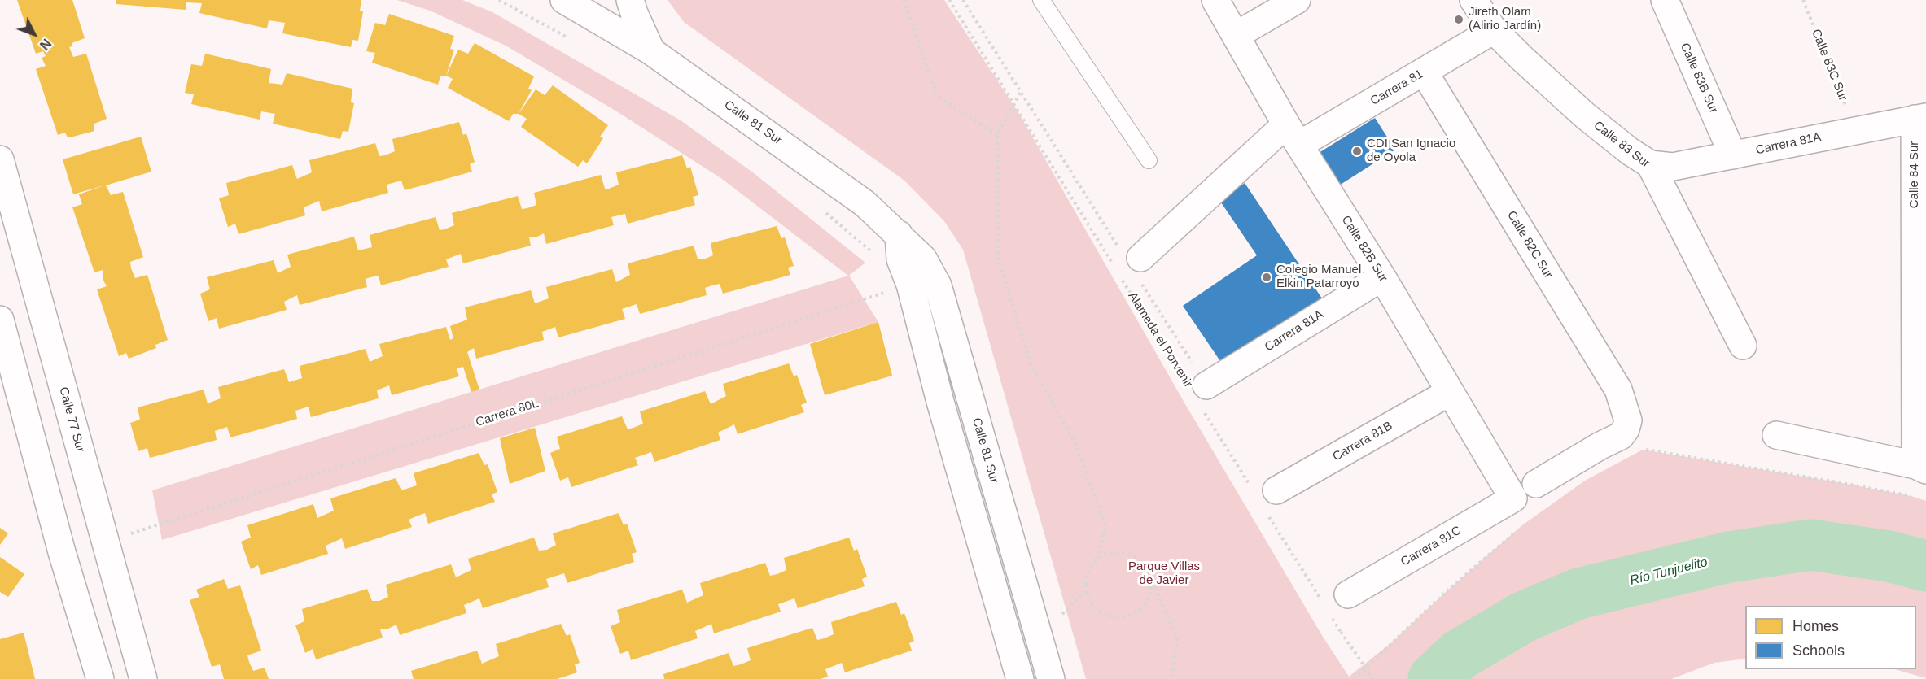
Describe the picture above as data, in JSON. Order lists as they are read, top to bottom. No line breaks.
{"streets":{"street":["Calle 83B Sur","Carrera 81","Calle 81 Sur","Carrera 81A","Calle 83 Sur","Calle 84 Sur","Calle 82C Sur","Calle 82B Sur","Calle 77 Sur","Carrera 81B","Carrera 81C"],"path":["Calle 83C Sur","Alameda el Porvenir","Carrera 80L"]},"crossings":[["Calle 83C Sur","Carrera 81A"],["Calle 83B Sur","Carrera 81A"],["Carrera 81","Calle 83 Sur"],["Carrera 81","Calle 82C Sur"],["Carrera 81","Calle 82B Sur"],["Carrera 81A","Calle 83 Sur"],["Carrera 81A","Calle 84 Sur"],["Carrera 81A","Calle 82B Sur"],["Carrera 81A","Alameda el Porvenir"],["Calle 82B Sur","Carrera 81B"],["Calle 82B Sur","Carrera 81C"],["Carrera 80L","Calle 77 Sur"]],"water":["Río Tunjuelito"],"parks":["Parque Villas de Javier"],"places":["Jireth Olam (Alirio Jardín)","CDI San Ignacio de Oyola","Colegio Manuel Elkin Patarroyo"],"legend":["Homes","Schools"],"north":"bottom right"}
